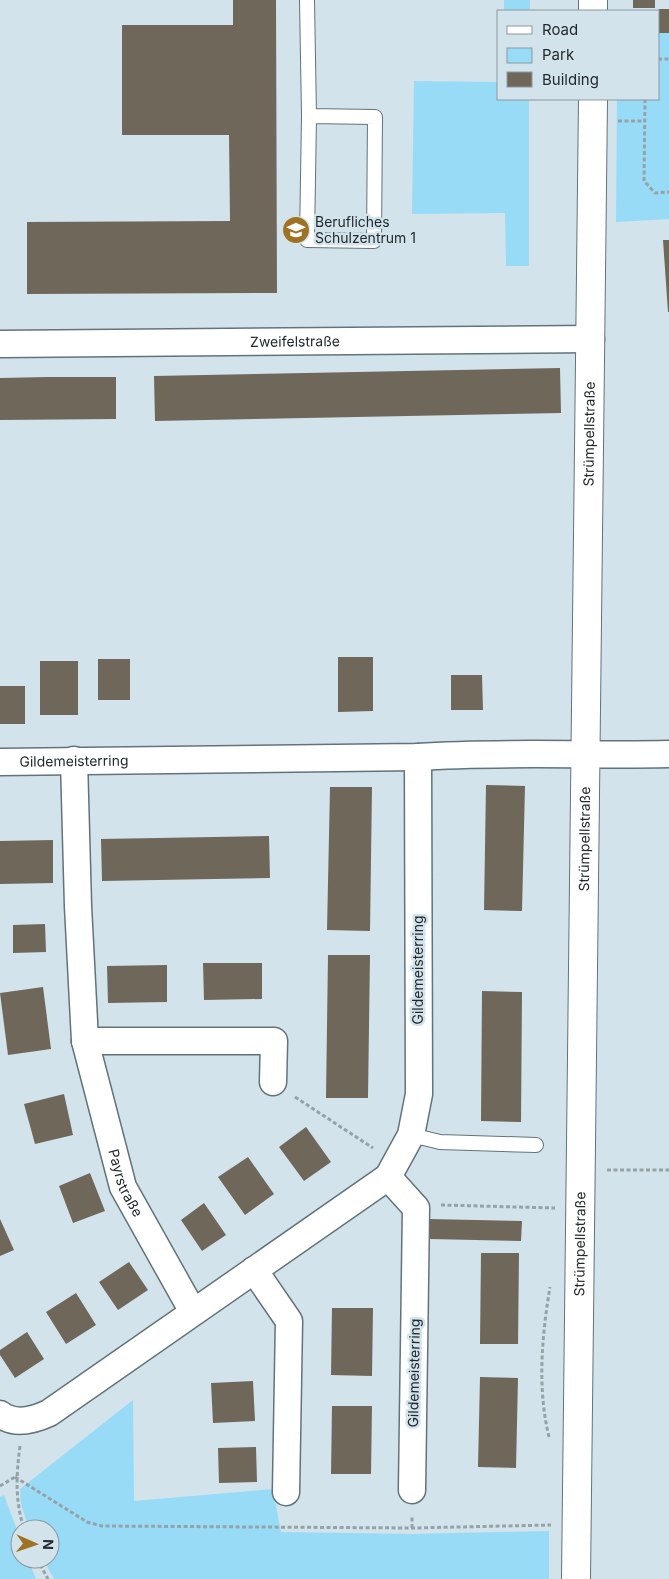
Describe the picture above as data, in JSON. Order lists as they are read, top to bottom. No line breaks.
{"streets":{"street":["Zweifelstraße","Strümpellstraße","Gildemeisterring","Payrstraße"]},"crossings":[["Zweifelstraße","Strümpellstraße"],["Strümpellstraße","Gildemeisterring"],["Gildemeisterring","Payrstraße"]],"places":{"school or university":["Berufliches Schulzentrum 1"]},"legend":["Road","Park","Building"],"north":"right"}
